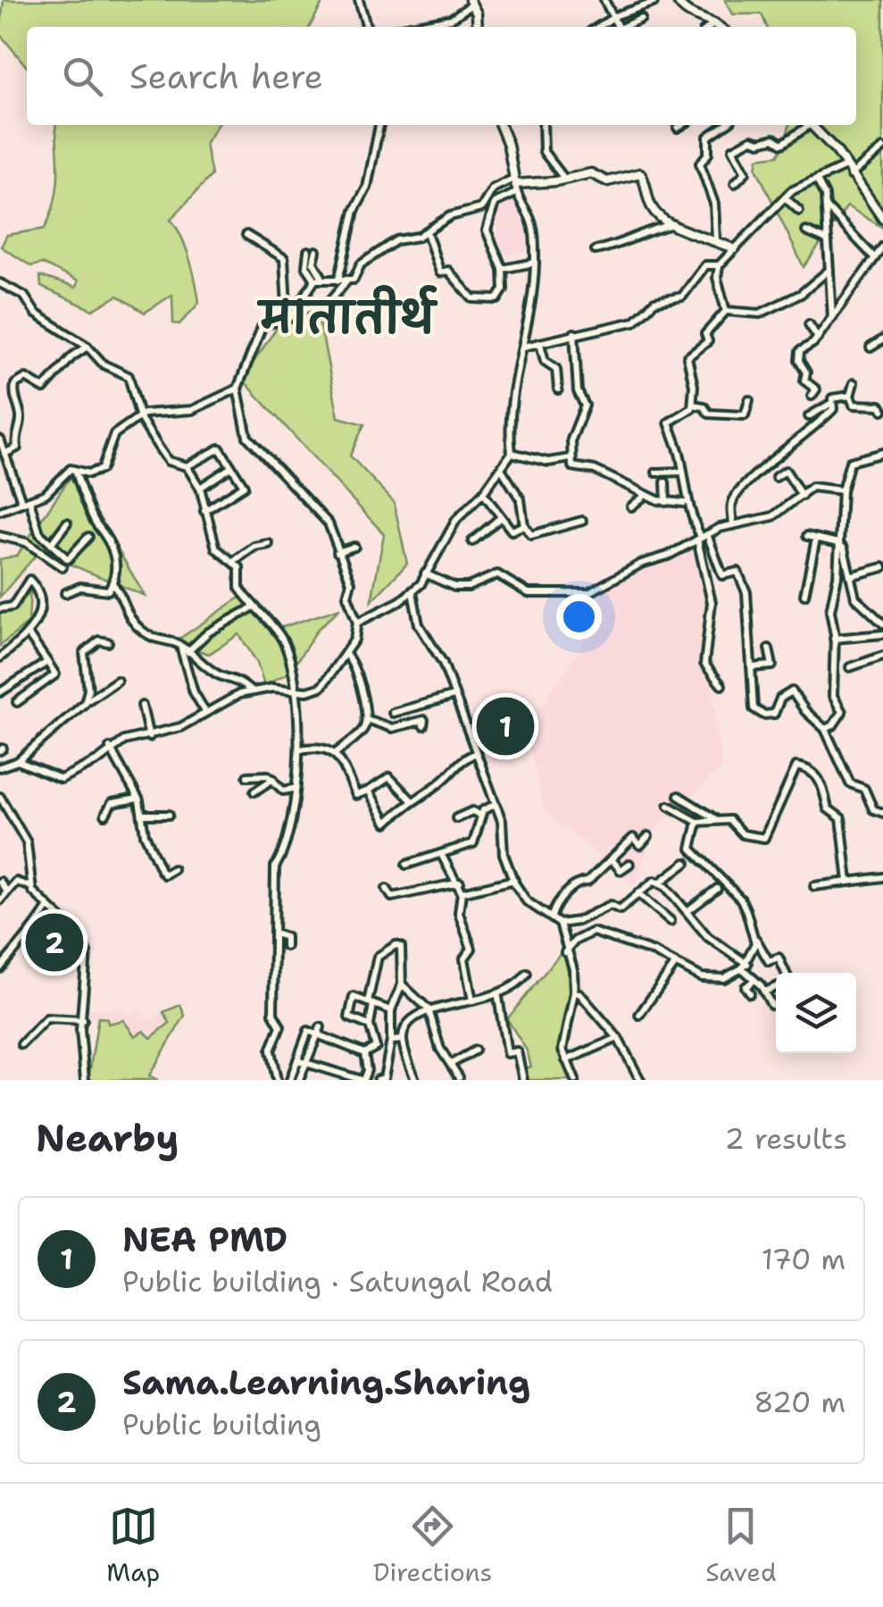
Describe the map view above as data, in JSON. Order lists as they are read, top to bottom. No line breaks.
{"districts":["मातातीर्थ"],"page":{"search":"Search here","pins":["1","2"],"heading":["Nearby","2 results"],"list":[{"mark":"1","name":"NEA PMD","note":"Public building · Satungal Road","value":"170 m"},{"mark":"2","name":"Sama.Learning.Sharing","note":"Public building","value":"820 m"}],"nav":["Map","Directions","Saved"]}}
